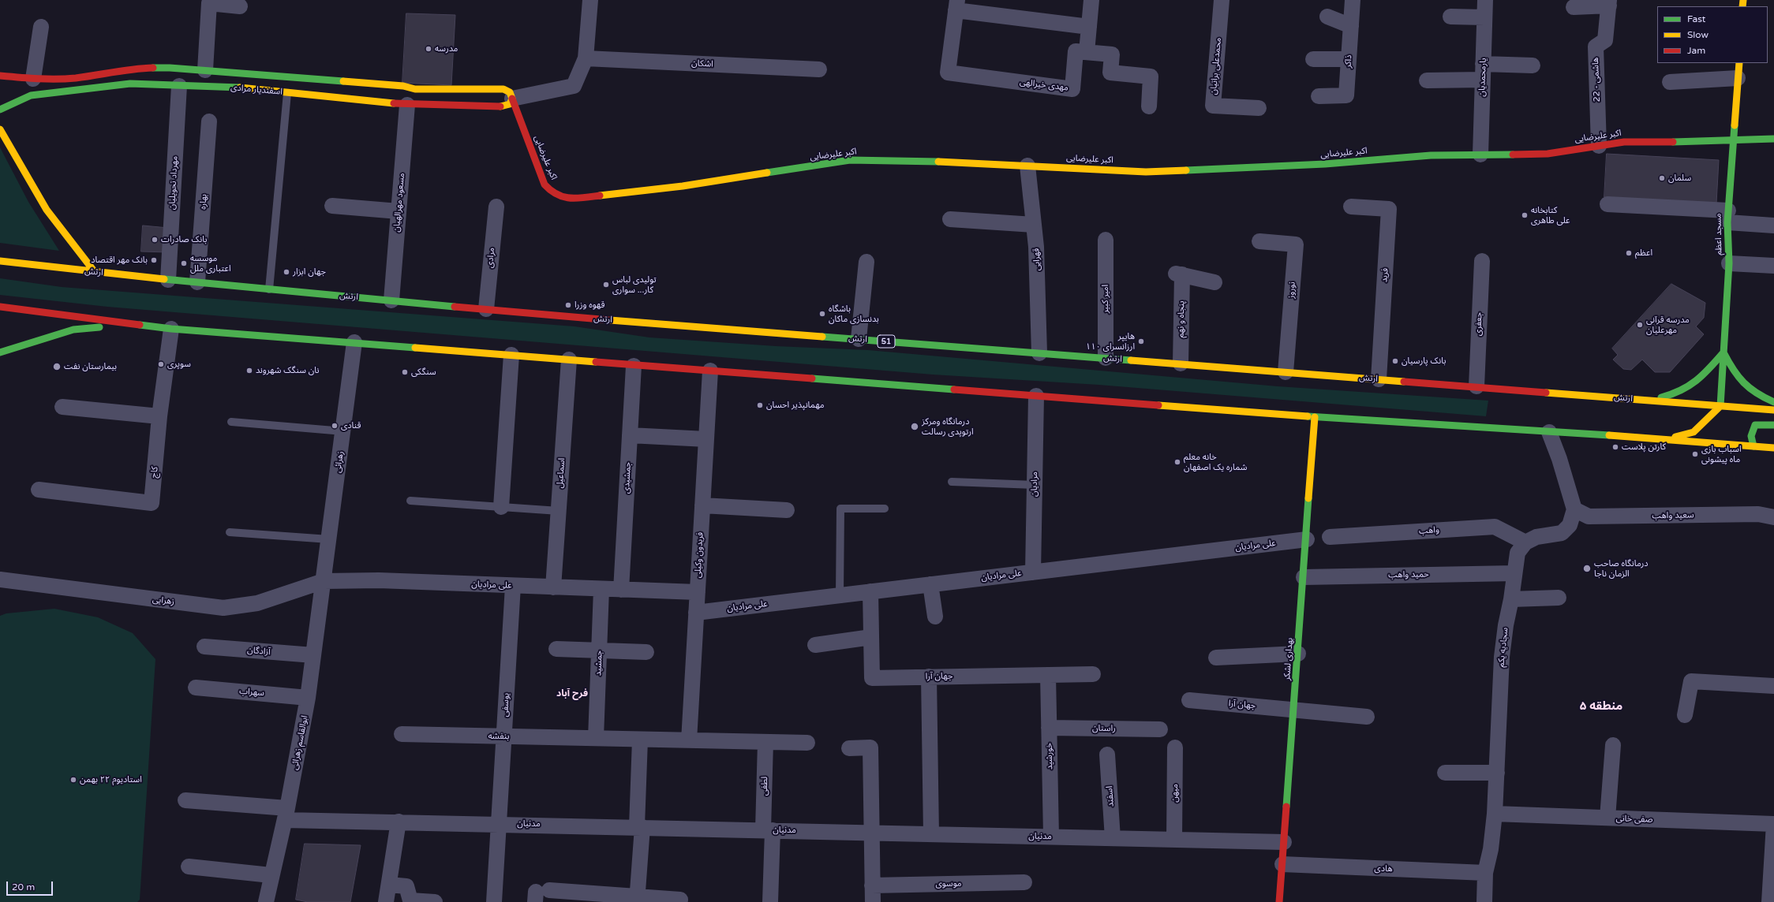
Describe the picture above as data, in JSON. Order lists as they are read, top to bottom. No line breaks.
{"streets":{"main road":["اسفندیار مرادی","اکبر علیرضایی","مسجد اعظم","ارتش","51","بهداری لشکر"],"street":["ذاکر","اشکان","محمدعلی براتیان","یارمحمدیان","هاشمی - 22","مهدی خیرالهی","مهرداد تحویلیان","بهاره","مسعود مهرالهیان","مرادی","قهرایی","فرید","نوروز","امیر کبیر","پنجاه و نهم","جعفری","زهرائی","کاج","اسماعیل","جمشیدی","مرادیان","سعید واهب","واهب","علی مرادیان","فریدون وکیلی","حمید واهب","زهرایی","سجادیه یکم","آزادگان","جمشید","جهان آرا","سهراب","یوسفی","راستان","بنفشه","ابوالقاسم زهرائی","خورشید","لطفی","میهن","اسفند","صفی خانی","مدنیان","هادی","موسوی"]},"crossings":[["اشکان","اسفندیار مرادی"],["یارمحمدیان","اکبر علیرضایی"],["هاشمی - 22","اکبر علیرضایی"],["اسفندیار مرادی","اکبر علیرضایی"],["اسفندیار مرادی","مهرداد تحویلیان"],["اسفندیار مرادی","مسعود مهرالهیان"],["اکبر علیرضایی","مسجد اعظم"],["اکبر علیرضایی","قهرایی"],["مهرداد تحویلیان","ارتش"],["بهاره","ارتش"],["مسعود مهرالهیان","ارتش"],["مسجد اعظم","ارتش"],["مرادی","ارتش"],["قهرایی","ارتش"],["ارتش","فرید"],["ارتش","نوروز"],["ارتش","امیر کبیر"],["ارتش","پنجاه و نهم"],["ارتش","جعفری"],["زهرائی","علی مرادیان"],["زهرائی","زهرایی"],["زهرائی","ابوالقاسم زهرائی"],["اسماعیل","علی مرادیان"],["جمشیدی","علی مرادیان"],["مرادیان","علی مرادیان"],["واهب","سجادیه یکم"],["علی مرادیان","فریدون وکیلی"],["علی مرادیان","زهرایی"],["علی مرادیان","بهداری لشکر"],["علی مرادیان","جمشید"],["علی مرادیان","جهان آرا"],["علی مرادیان","یوسفی"],["علی مرادیان","ابوالقاسم زهرائی"],["فریدون وکیلی","بنفشه"],["حمید واهب","سجادیه یکم"],["حمید واهب","بهداری لشکر"],["زهرایی","ابوالقاسم زهرائی"],["سجادیه یکم","صفی خانی"],["سجادیه یکم","هادی"],["آزادگان","ابوالقاسم زهرائی"],["بهداری لشکر","جهان آرا"],["بهداری لشکر","مدنیان"],["بهداری لشکر","هادی"],["جمشید","بنفشه"],["جهان آرا","خورشید"],["سهراب","ابوالقاسم زهرائی"],["یوسفی","بنفشه"],["یوسفی","مدنیان"],["راستان","خورشید"],["بنفشه","لطفی"],["ابوالقاسم زهرائی","مدنیان"],["خورشید","مدنیان"],["لطفی","مدنیان"],["میهن","مدنیان"],["اسفند","مدنیان"]],"districts":["فرح آباد","منطقه ۵"],"places":["مدرسه","سلمان","کتابخانه علی طاهری","بانک صادرات","اعظم","بانک مهر اقتصاد","موسسه اعتباری ملل","جهان ابزار","تولیدی لباس کار... سواری","قهوه وزرا","باشگاه بدنسازی ماکان","مدرسه قرآنی مهرعلیان","هایپر ارزانسرای ۱۱۰","بانک پارسیان","سوپری","بیمارستان نفت","نان سنگک شهروند","سنگکی","مهمانپذیر احسان","قنادی","درمانگاه ومرکز ارتوپدی رسالت","کارتن پلاست","اسباب بازی ماه پیشونی","خانه معلم شماره یک اصفهان","درمانگاه صاحب الزمان ناجا","استادیوم ۲۲ بهمن"],"legend":["Fast","Slow","Jam"],"scale_bar":"20 m"}
